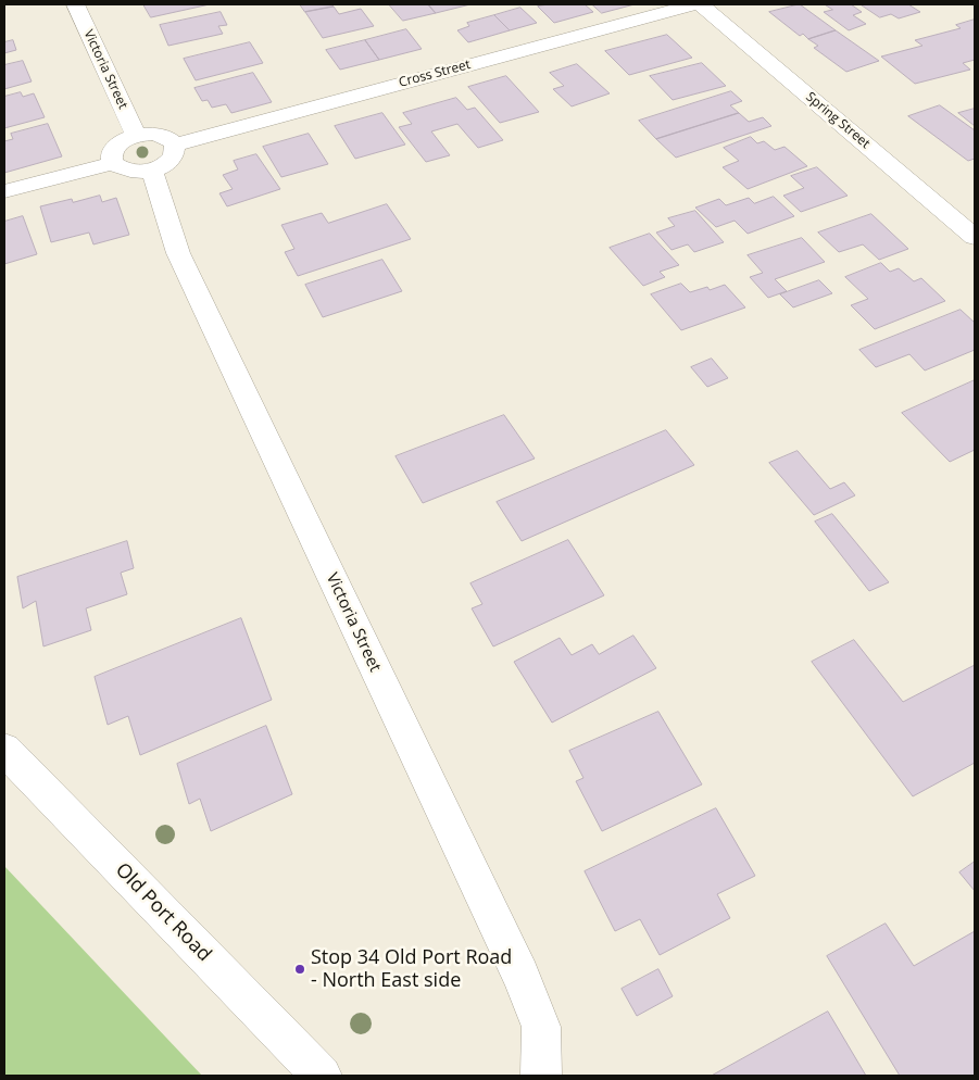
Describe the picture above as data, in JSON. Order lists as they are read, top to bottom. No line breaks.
{"streets":{"street":["Victoria Street","Cross Street","Spring Street","Old Port Road"]},"places":["Stop 34 Old Port Road - North East side"]}
